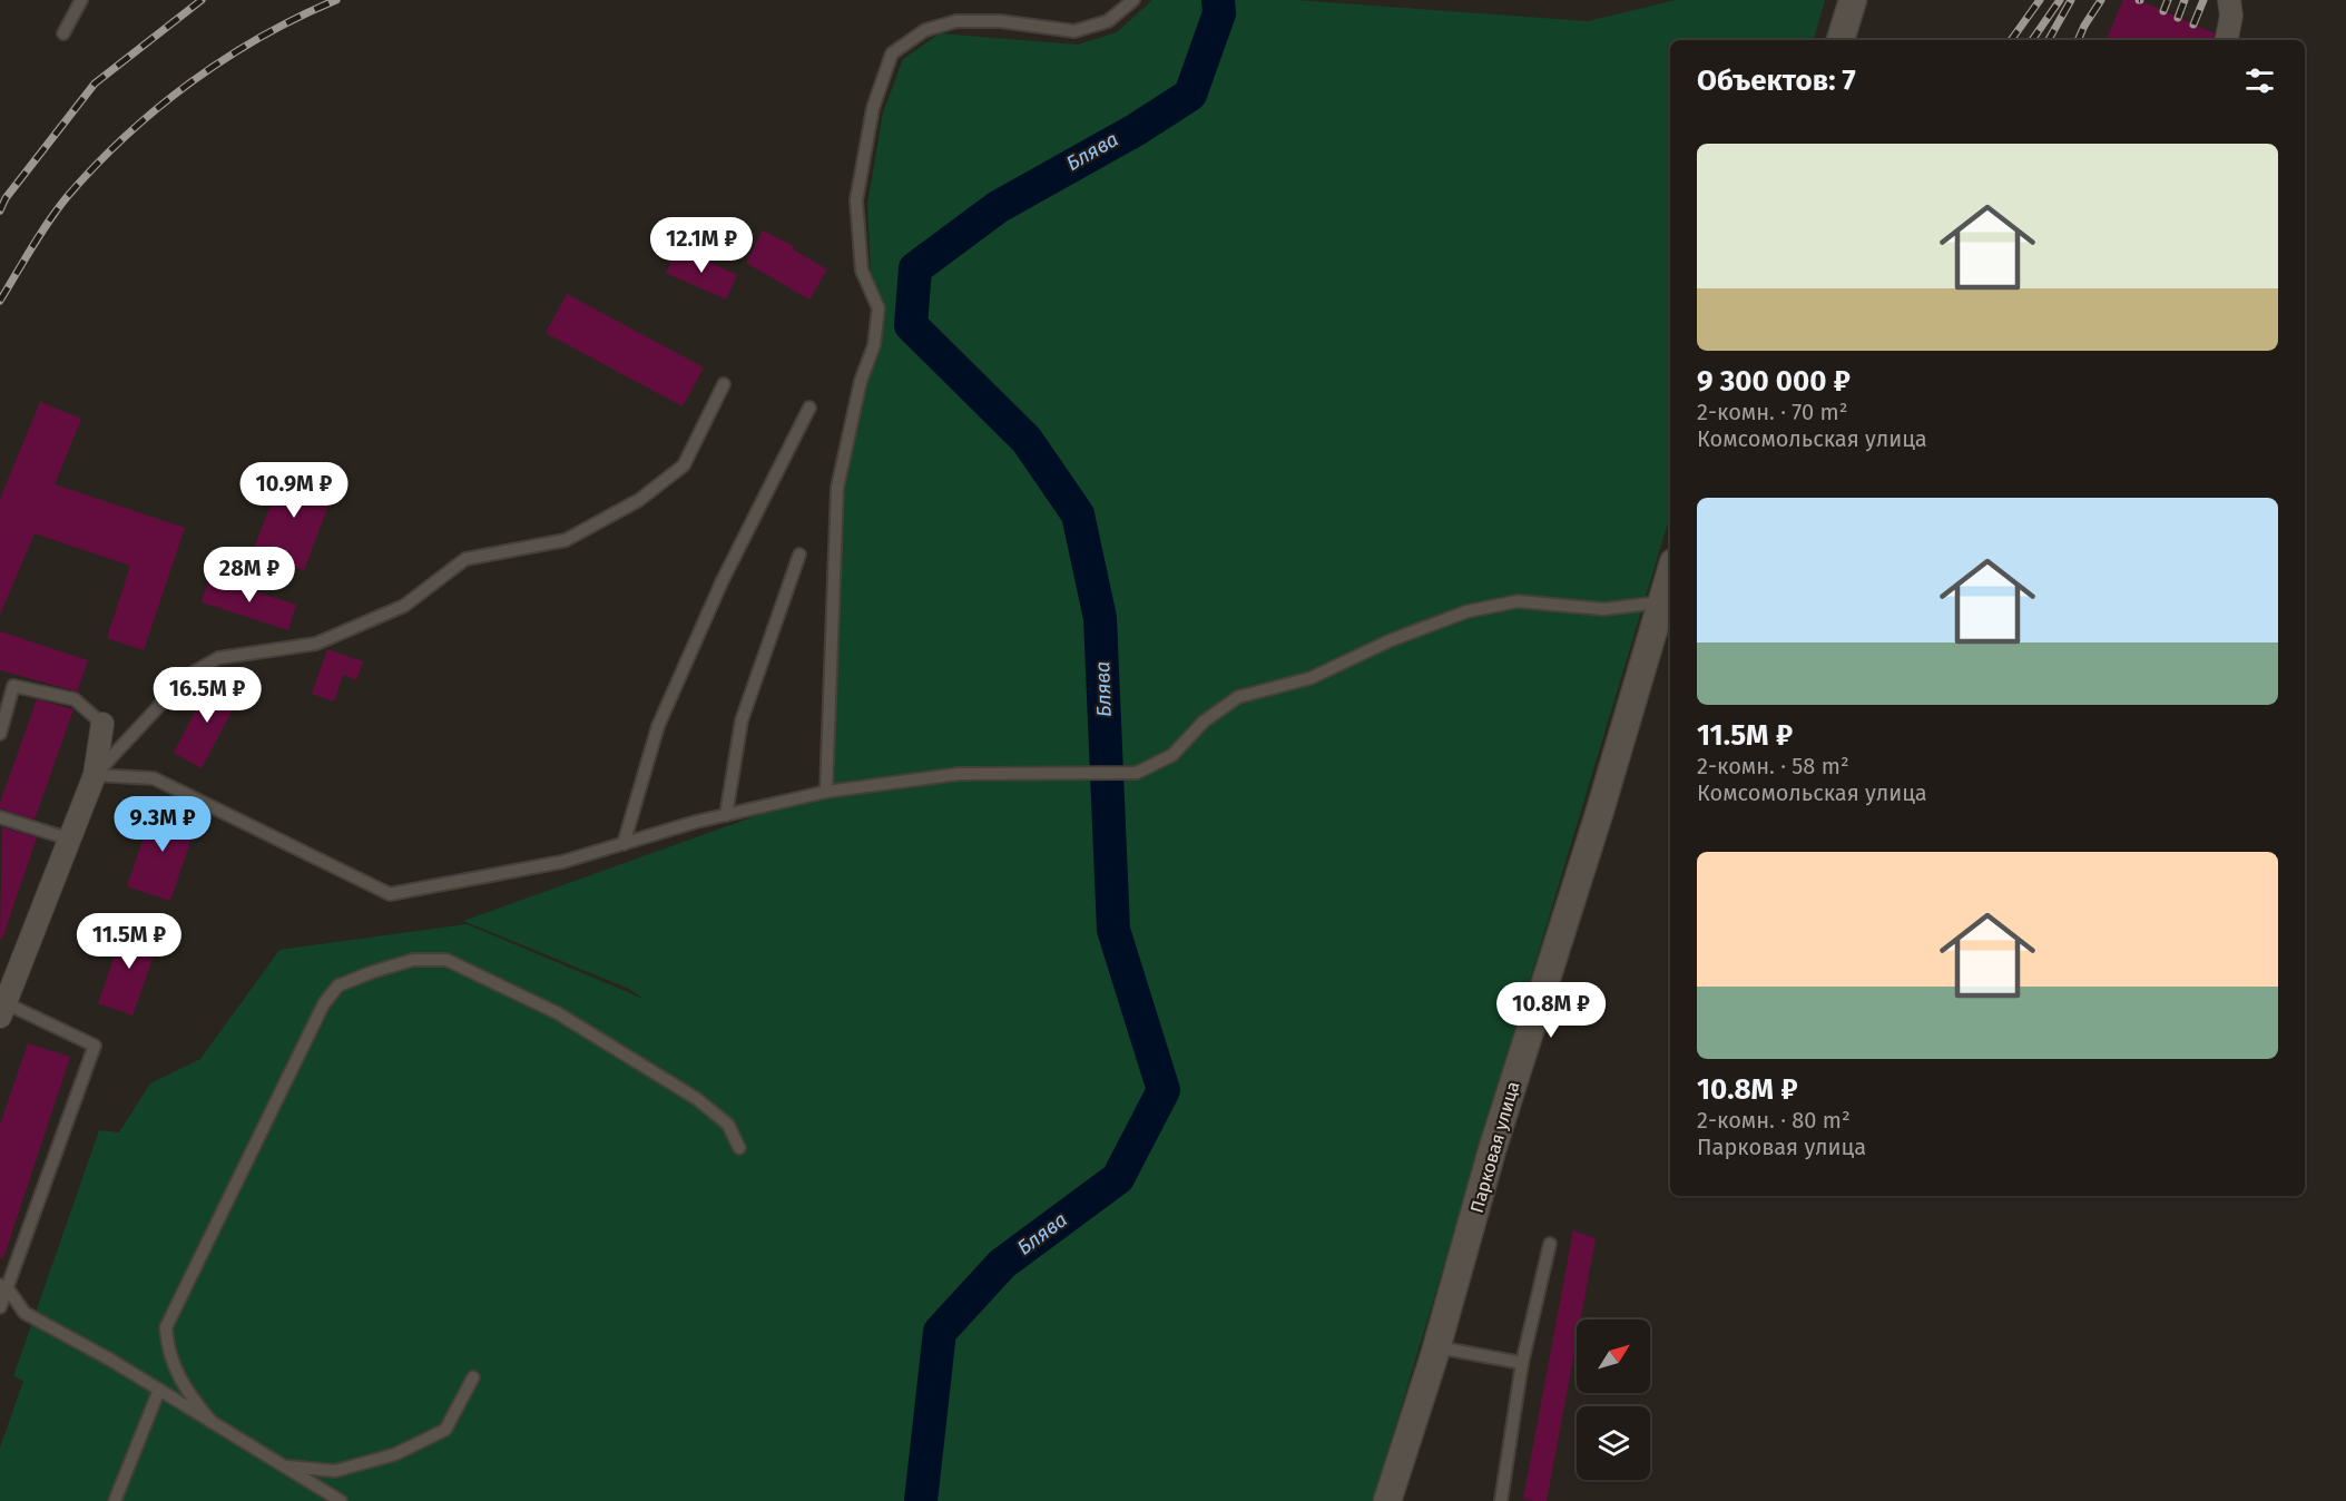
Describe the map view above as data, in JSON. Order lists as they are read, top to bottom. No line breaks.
{"streets":{"street":["Парковая улица"]},"water":["Блява"],"north":"top right","page":{"heading":"Объектов: 7","list":[{"name":"9 300 000 ₽","note":"2-комн. · 70 m² · Комсомольская улица"},{"name":"11.5M ₽","note":"2-комн. · 58 m² · Комсомольская улица"},{"name":"10.8M ₽","note":"2-комн. · 80 m² · Парковая улица"}],"price":["12.1M ₽","10.9M ₽","28M ₽","16.5M ₽","9.3M ₽","11.5M ₽","10.8M ₽"]}}
